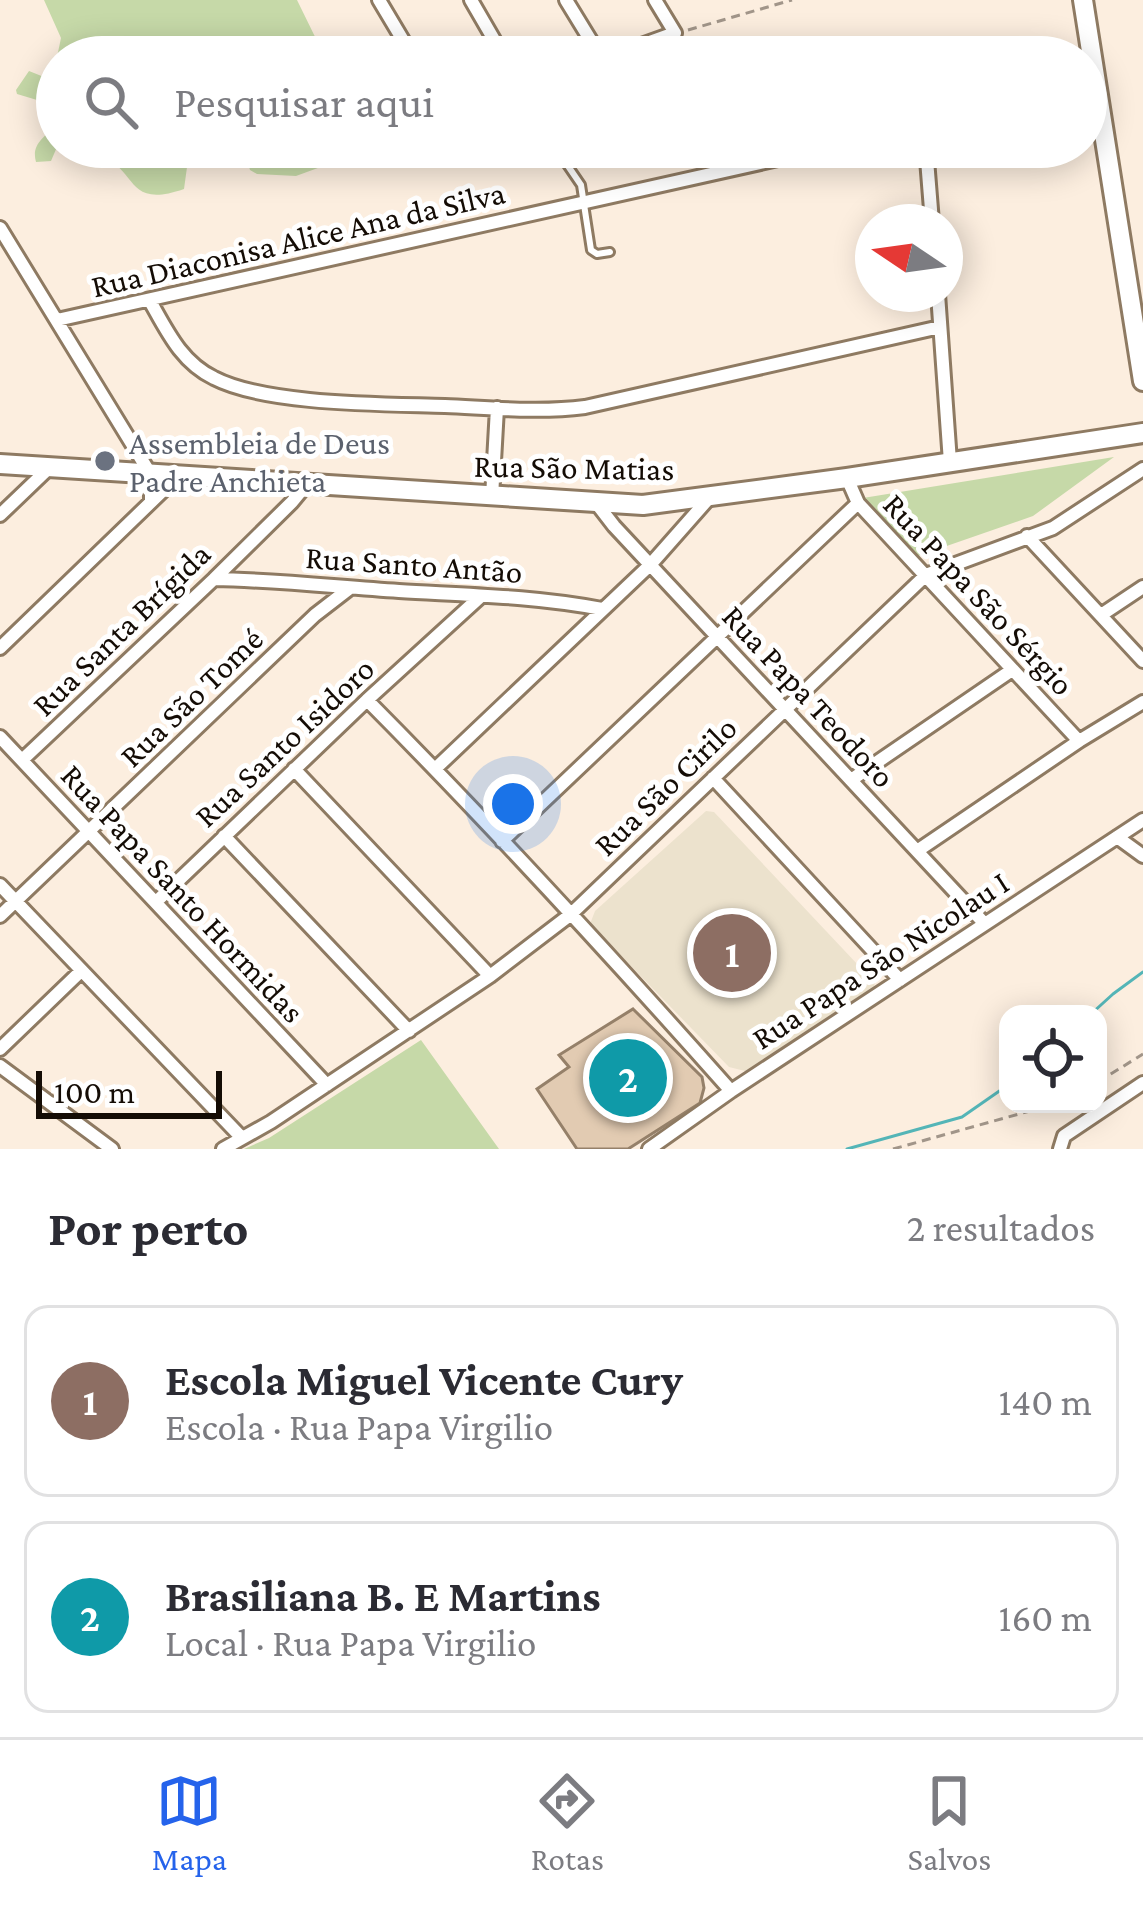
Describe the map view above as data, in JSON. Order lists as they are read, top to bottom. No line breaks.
{"streets":{"street":["Rua Diaconisa Alice Ana da Silva","Rua São Matias","Rua Santo Antão","Rua Papa São Sérgio","Rua Santa Brígida","Rua Papa Teodoro","Rua São Tomé","Rua Santo Isidoro","Rua São Cirilo","Rua Papa Santo Hormidas","Rua Papa São Nicolau I"]},"crossings":[["Rua São Matias","Rua Papa São Sérgio"],["Rua São Matias","Rua Santa Brígida"],["Rua São Matias","Rua Papa Teodoro"],["Rua Santo Antão","Rua Santa Brígida"],["Rua Santo Antão","Rua São Tomé"],["Rua Santo Antão","Rua Santo Isidoro"],["Rua Papa São Sérgio","Rua São Cirilo"],["Rua Santa Brígida","Rua Papa Santo Hormidas"],["Rua Papa Teodoro","Rua São Cirilo"],["Rua Papa Teodoro","Rua Papa São Nicolau I"],["Rua São Tomé","Rua Papa Santo Hormidas"],["Rua Santo Isidoro","Rua Papa Santo Hormidas"],["Rua São Cirilo","Rua Papa Santo Hormidas"]],"places":["Assembleia de Deus Padre Anchieta"],"scale_bar":"100 m","north":"left","page":{"search":"Pesquisar aqui","pins":["1","2"],"scale":"100 m","heading":["Por perto","2 resultados"],"list":[{"mark":"1","name":"Escola Miguel Vicente Cury","note":"Escola · Rua Papa Virgilio","value":"140 m"},{"mark":"2","name":"Brasiliana B. E Martins","note":"Local · Rua Papa Virgilio","value":"160 m"}],"nav":["Mapa","Rotas","Salvos"]}}
